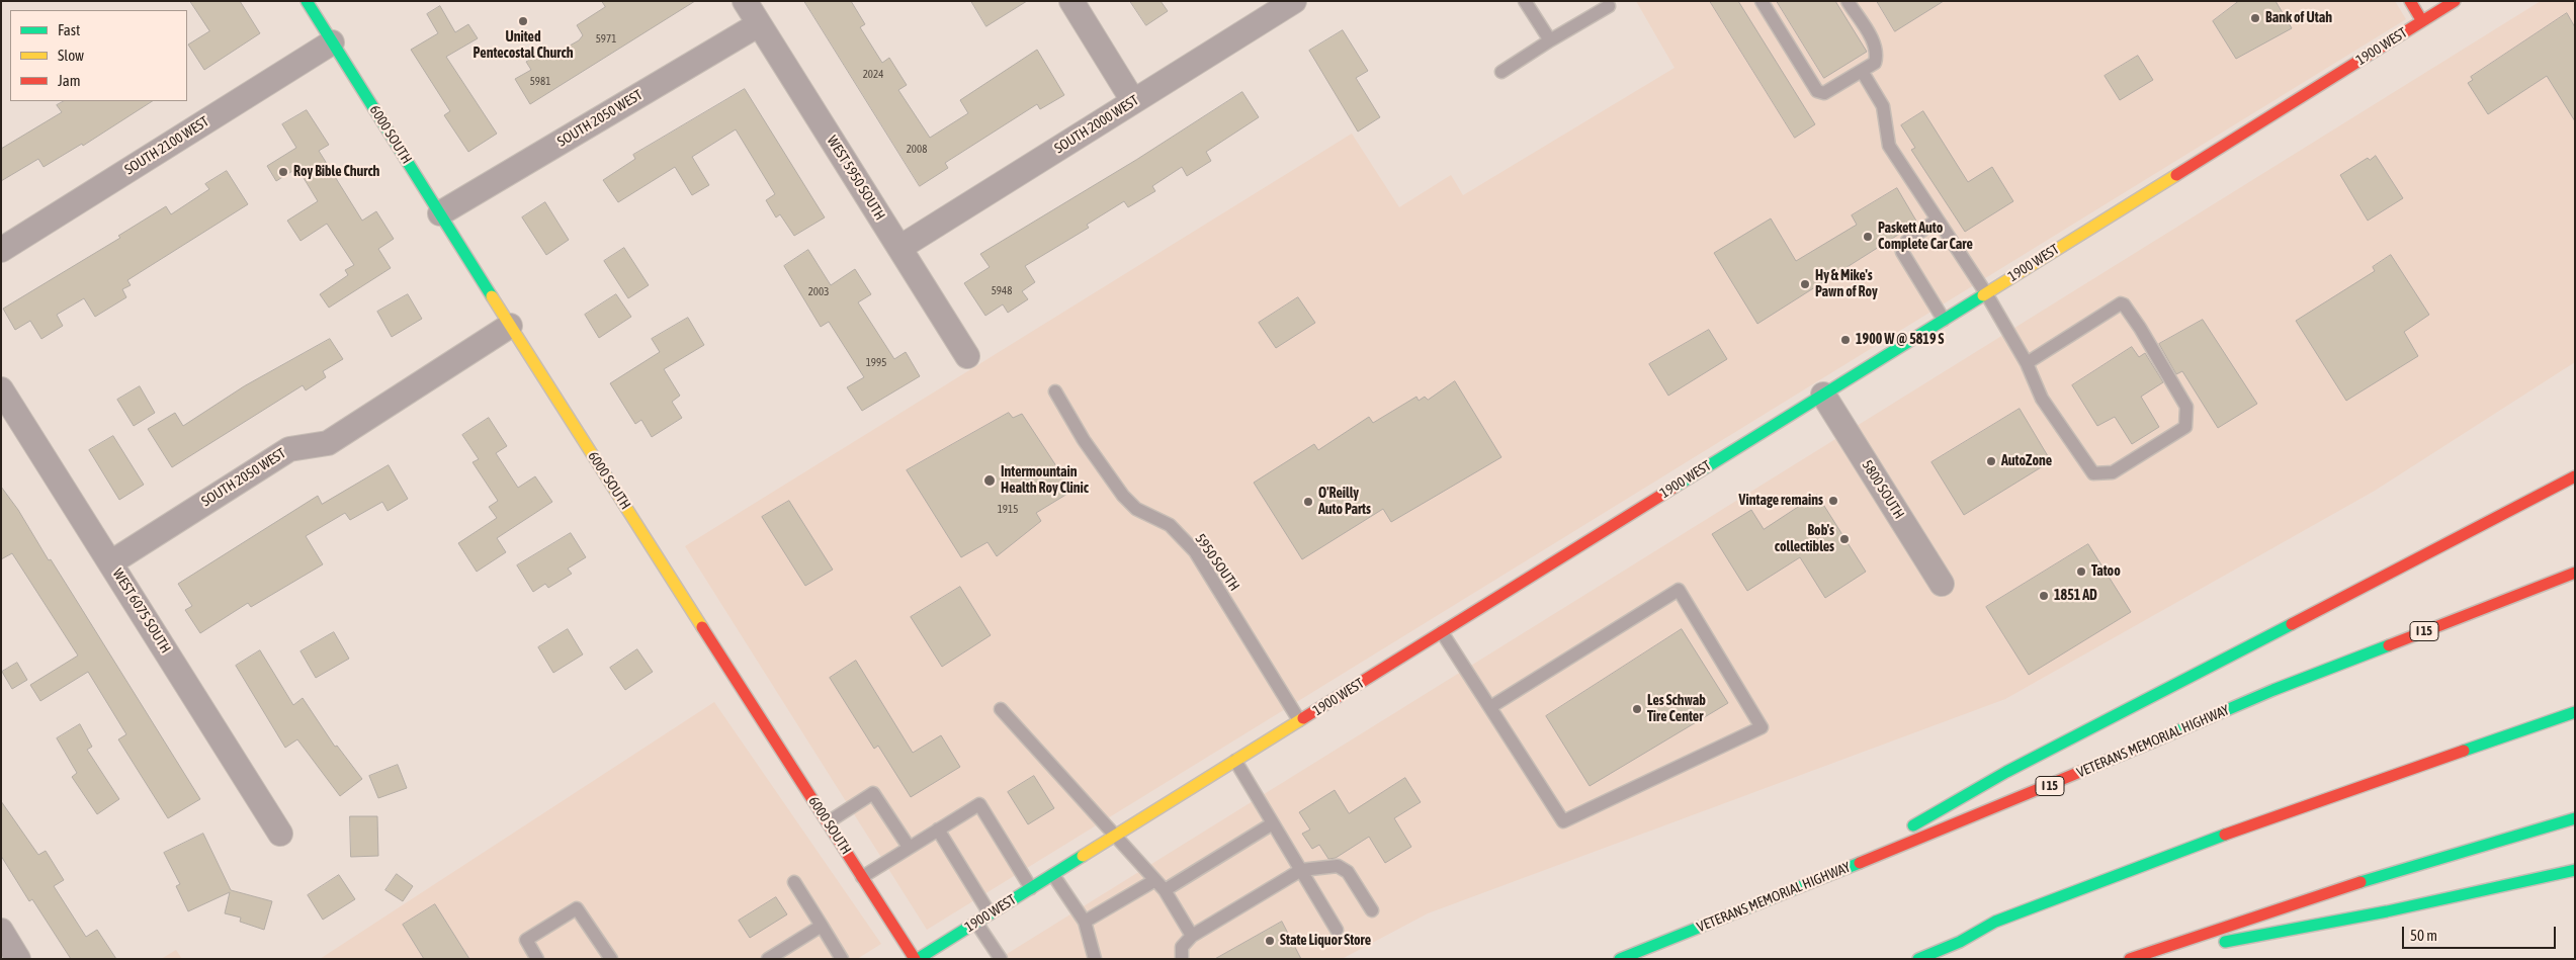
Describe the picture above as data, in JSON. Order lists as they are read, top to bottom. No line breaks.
{"streets":{"main road":["1900 WEST","6000 SOUTH","I 15","VETERANS MEMORIAL HIGHWAY"],"street":["SOUTH 2050 WEST","SOUTH 2000 WEST","SOUTH 2100 WEST","WEST 5950 SOUTH","5800 SOUTH","WEST 6075 SOUTH"],"lane":["5950 SOUTH"]},"crossings":[["1900 WEST","6000 SOUTH"],["1900 WEST","5800 SOUTH"],["1900 WEST","5950 SOUTH"],["SOUTH 2050 WEST","6000 SOUTH"],["SOUTH 2050 WEST","WEST 5950 SOUTH"],["SOUTH 2050 WEST","WEST 6075 SOUTH"],["SOUTH 2000 WEST","WEST 5950 SOUTH"],["6000 SOUTH","SOUTH 2100 WEST"]],"places":["Bank of Utah","United Pentecostal Church","Roy Bible Church","Paskett Auto Complete Car Care","Hy & Mike's Pawn of Roy","1900 W @ 5819 S","AutoZone","Intermountain Health Roy Clinic","Vintage remains","O'Reilly Auto Parts","Bob's collectibles","Tatoo","1851 AD","Les Schwab Tire Center","State Liquor Store"],"house_numbers":["5971","2024","5981","2008","5948","2003","1995","1915"],"legend":["Fast","Slow","Jam"],"scale_bar":"50 m"}
